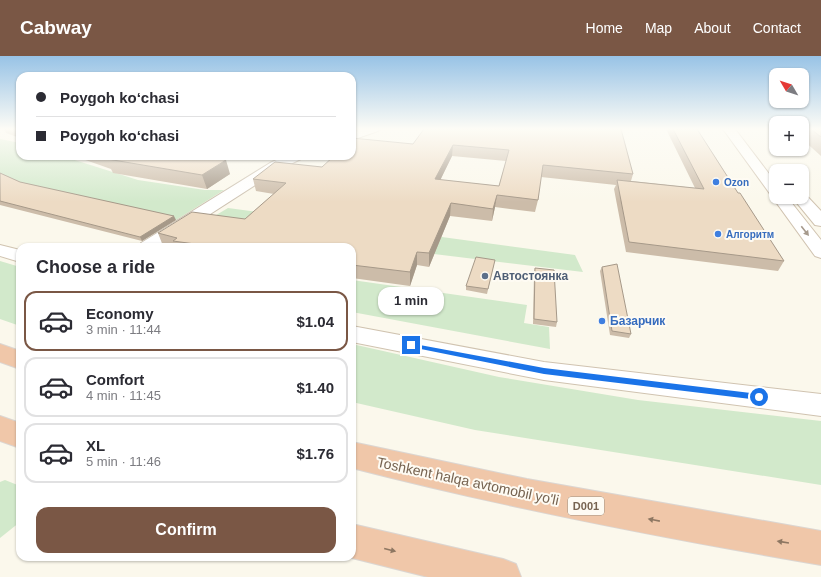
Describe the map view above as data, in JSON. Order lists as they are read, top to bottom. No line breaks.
{"streets":{"highway":["Toshkent halqa avtomobil yo'li","D001"]},"places":["Ozon","Алгоритм","Автостоянка","Базарчик"],"north":"top left","page":{"header":"Cabway","nav":["Home","Map","About","Contact"],"map_buttons":["+","−"],"banner":["Poygoh koʻchasi","Poygoh koʻchasi"],"heading":"Choose a ride","bubble":"1 min","list":[{"name":"Economy","note":"3 min · 11:44","value":"$1.04"},{"name":"Comfort","note":"4 min · 11:45","value":"$1.40"},{"name":"XL","note":"5 min · 11:46","value":"$1.76"}],"buttons":"Confirm"}}
